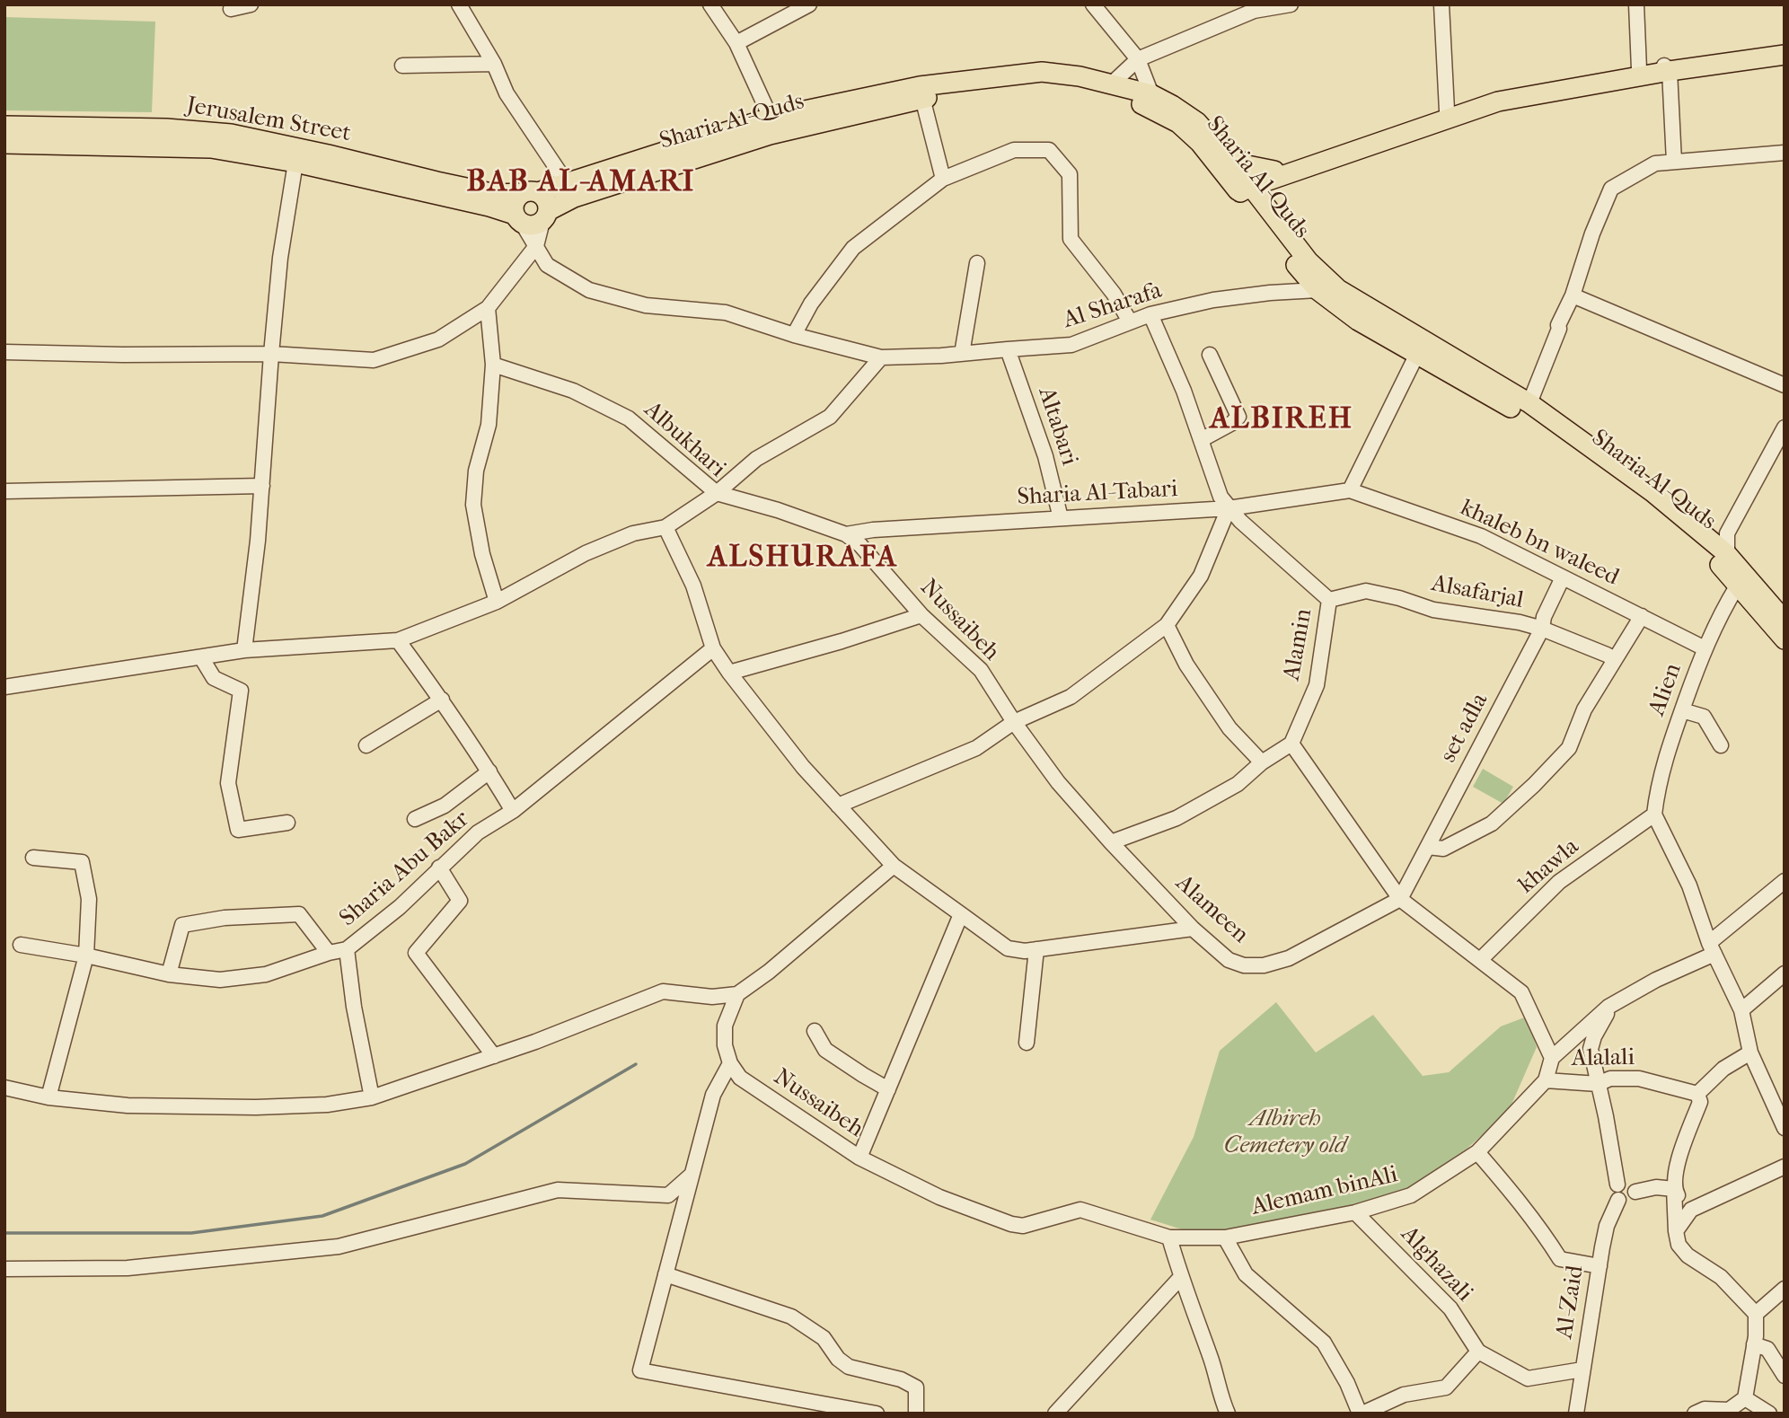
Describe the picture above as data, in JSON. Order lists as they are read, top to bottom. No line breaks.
{"streets":{"main road":["Jerusalem Street","Sharia Al-Quds"],"street":["Al Sharafa","Altabari","Albukhari","Sharia Al-Tabari","khaleb bn waleed","Alsafarjal","Nussaibeh","Alamin","Alien","set adla","khawla","Sharia Abu Bakr","Alameen","Alalali","Alemam binAli","Alghazali","Al-Zaid"]},"crossings":[["Jerusalem Street","Sharia Al-Quds"],["Sharia Al-Quds","Al Sharafa"],["Sharia Al-Quds","Alien"],["Al Sharafa","Altabari"],["Al Sharafa","Alamin"],["Altabari","Sharia Al-Tabari"],["Albukhari","Nussaibeh"],["Sharia Al-Tabari","khaleb bn waleed"],["Sharia Al-Tabari","Nussaibeh"],["Sharia Al-Tabari","Alamin"],["khaleb bn waleed","Alien"],["khaleb bn waleed","set adla"],["Alsafarjal","Alamin"],["Alsafarjal","set adla"],["Nussaibeh","Alemam binAli"],["Alien","khawla"],["set adla","Alameen"],["Alalali","Alemam binAli"],["Alemam binAli","Alghazali"]],"districts":["BAB AL-AMARI","ALBIREH","ALSHURAFA"],"parks":["Albireh Cemetery old"]}
